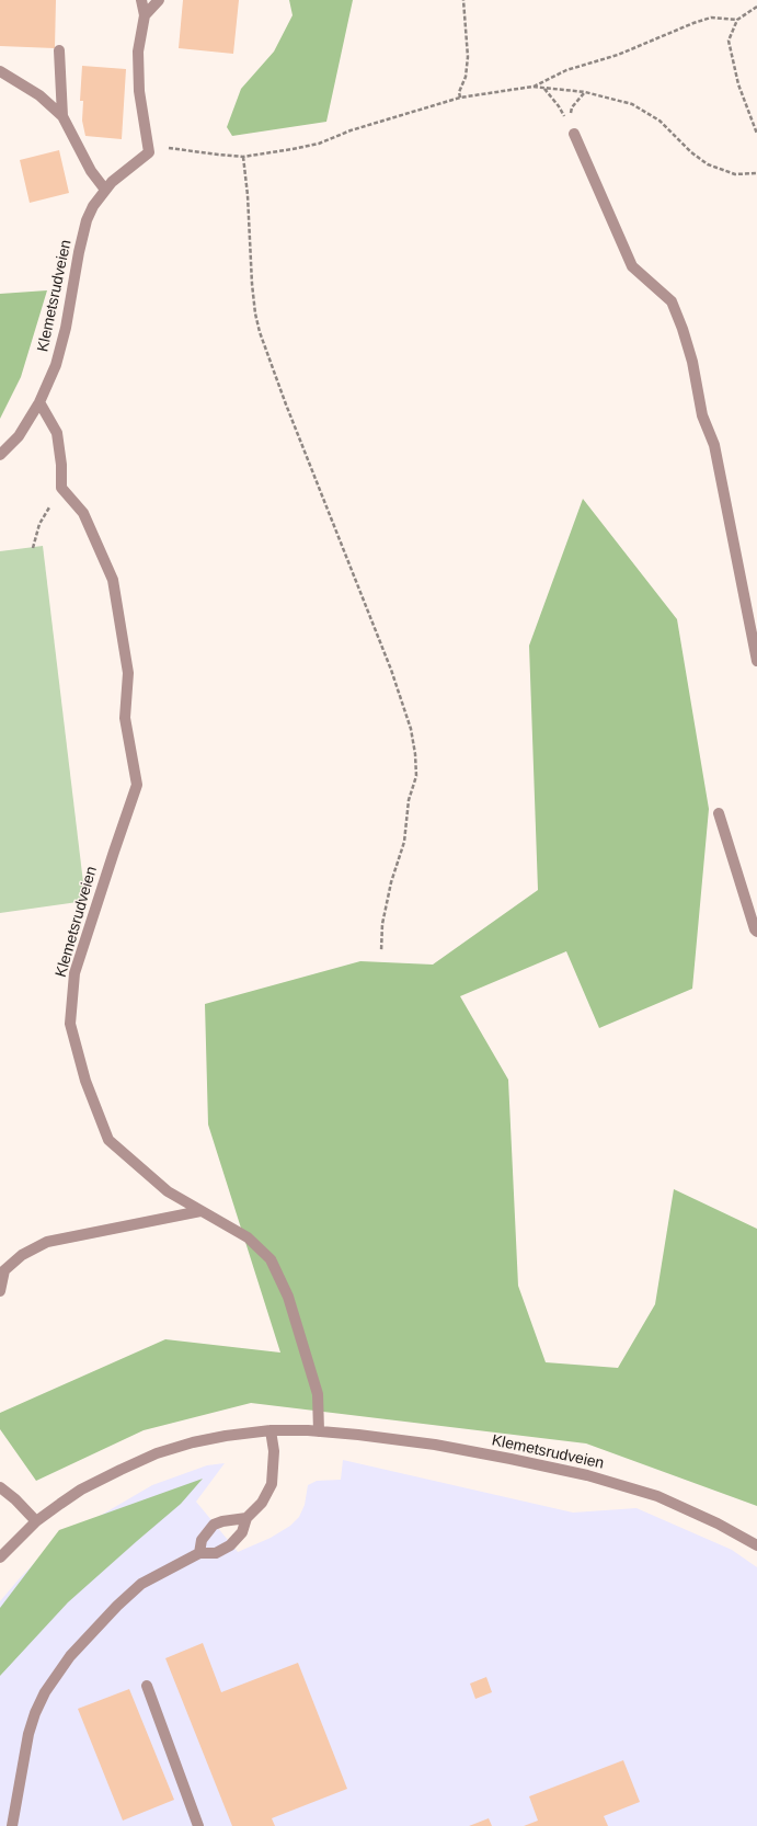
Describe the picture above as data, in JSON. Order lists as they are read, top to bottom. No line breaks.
{"streets":{"street":["Klemetsrudveien"]}}
